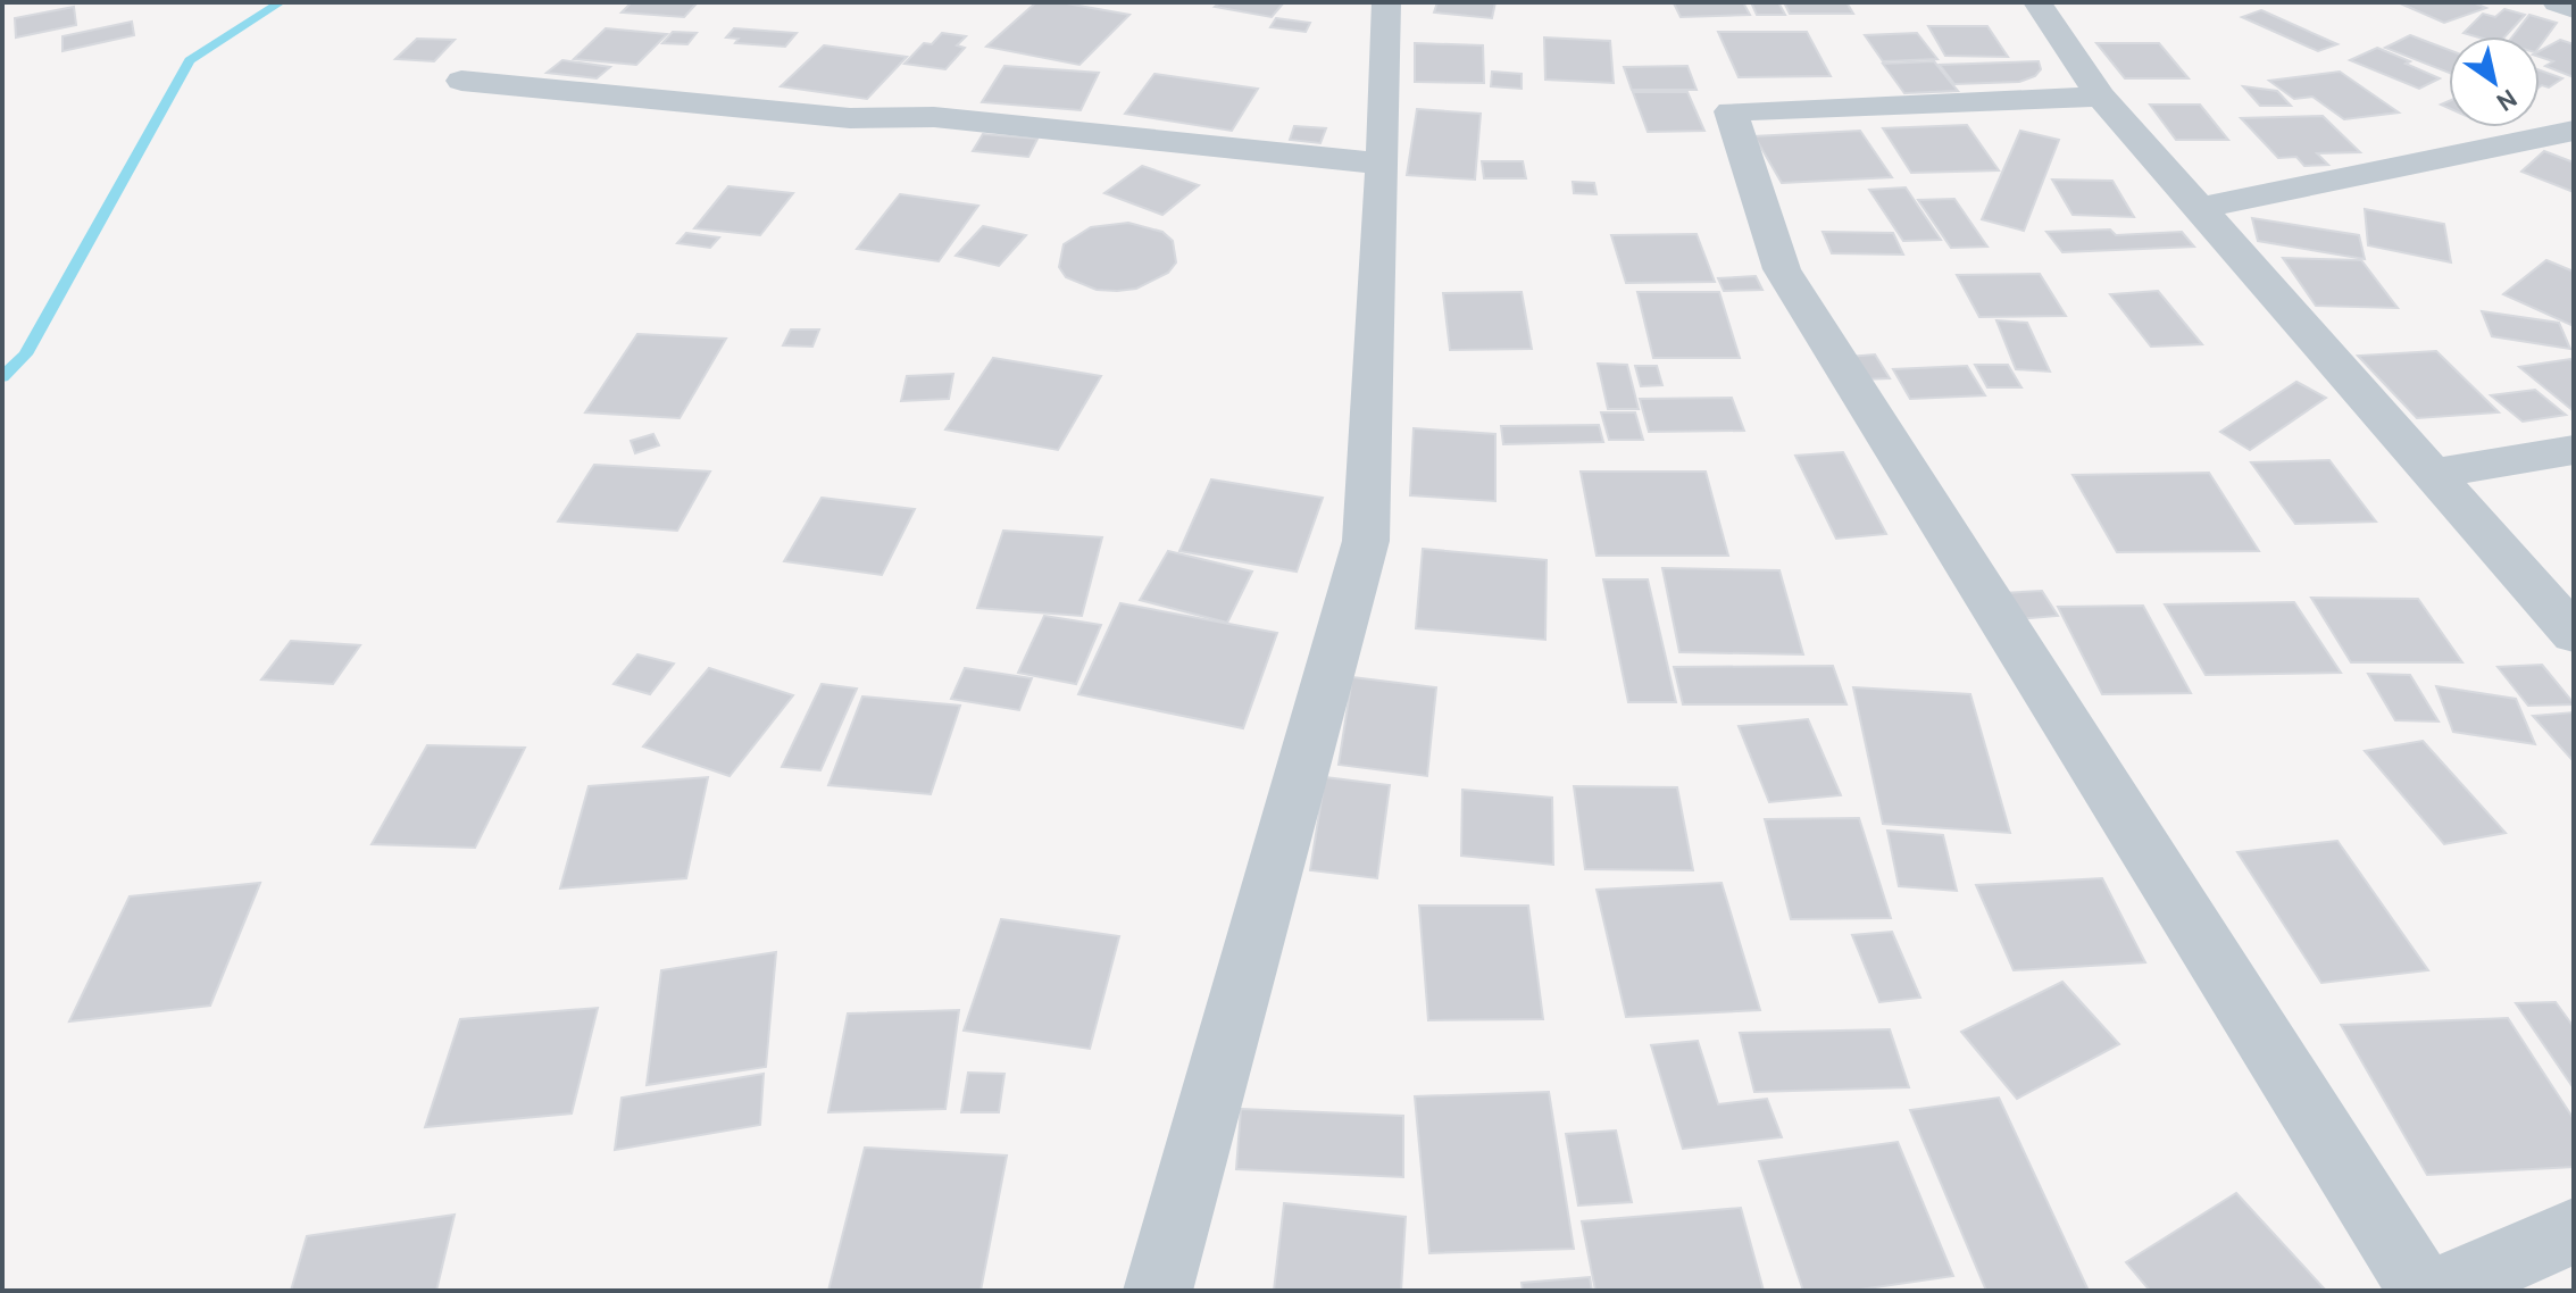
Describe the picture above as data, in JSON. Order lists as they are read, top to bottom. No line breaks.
{"north":"bottom right"}
